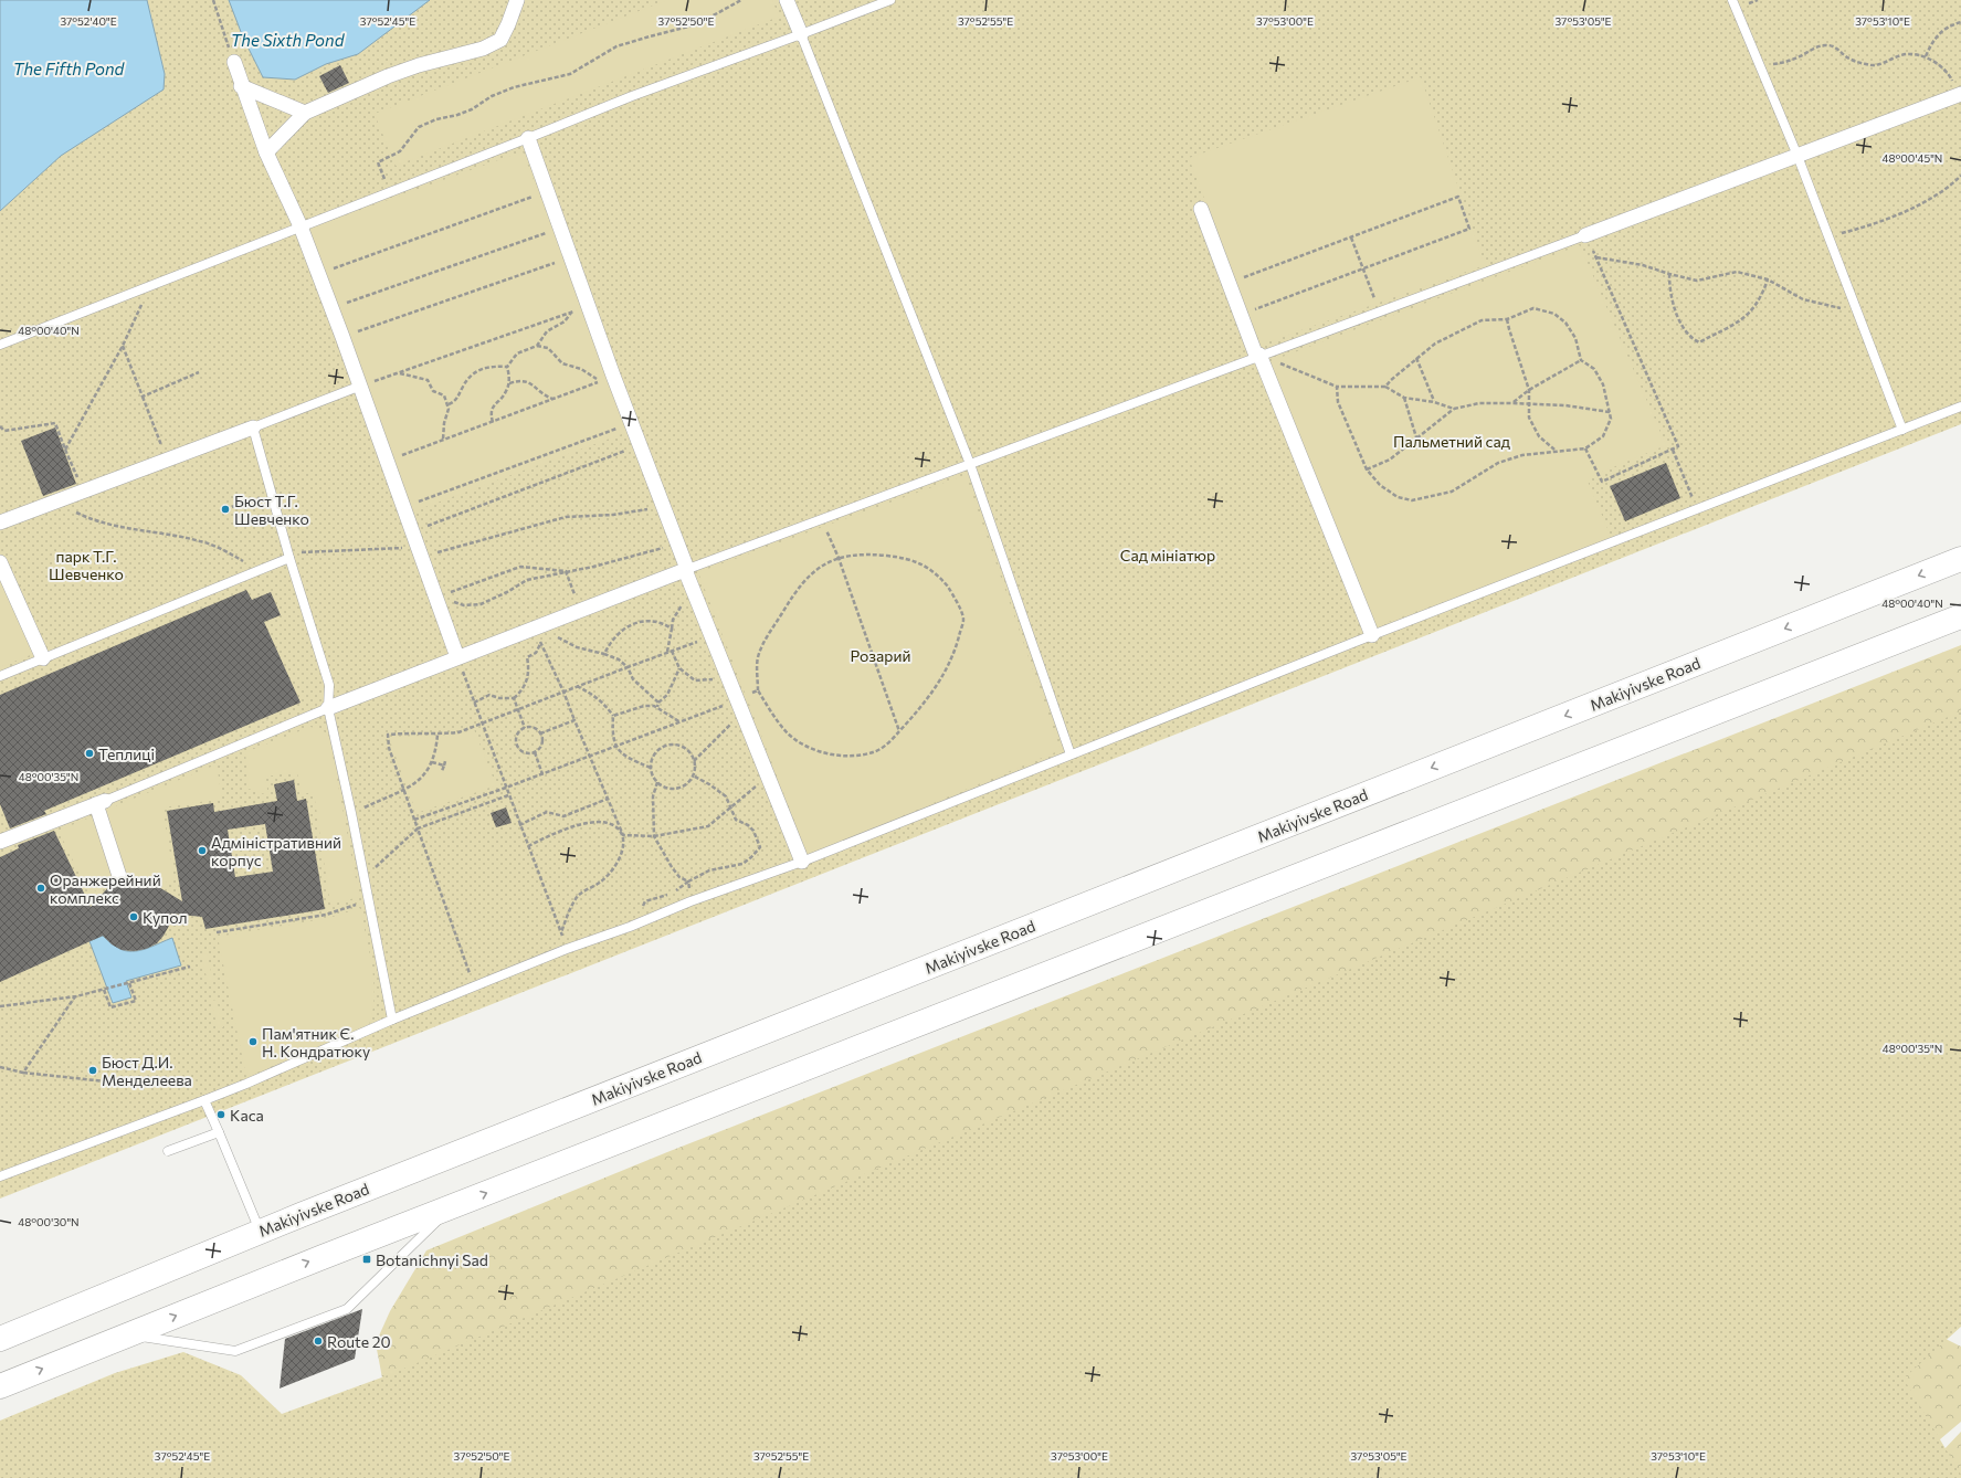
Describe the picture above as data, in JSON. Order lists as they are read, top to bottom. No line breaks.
{"streets":{"main road":["Makiyivske Road"]},"water":["The Sixth Pond","The Fifth Pond"],"parks":["Пальметний сад","Сад мініатюр","парк Т.Г. Шевченко","Розарий"],"places":{"other":["Бюст Т.Г. Шевченко","Теплиці","Адміністративний корпус","Оранжерейний комплекс","Купол","Пам'ятник Є. Н. Кондратюку","Бюст Д.И. Менделеева","Каса","Route 20"],"transit":["Botanichnyi Sad"]},"coordinates":["37°52'40\"E","37°52'45\"E","37°52'50\"E","37°52'55\"E","37°53'00\"E","37°53'05\"E","37°53'10\"E","48°00'45\"N","48°00'40\"N","48°00'35\"N","48°00'30\"N"]}
